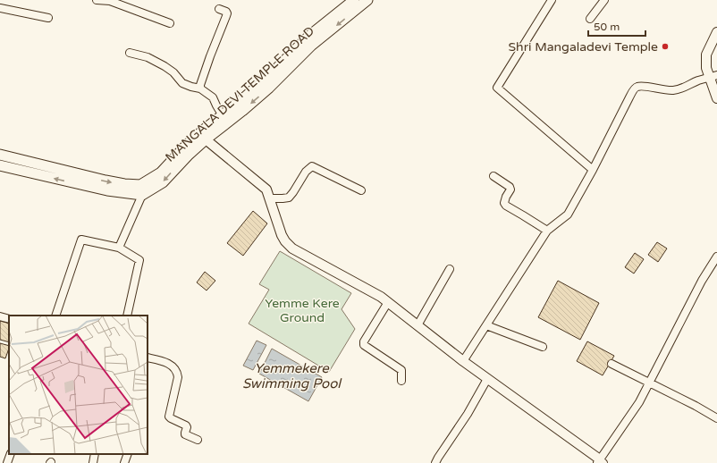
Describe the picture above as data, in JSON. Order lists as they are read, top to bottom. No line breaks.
{"streets":{"main road":["MANGALA DEVI TEMPLE ROAD"]},"water":["Yemmekere Swimming Pool"],"parks":["Yemme Kere Ground"],"places":["Shri Mangaladevi Temple"],"scale_bar":"50 m"}
